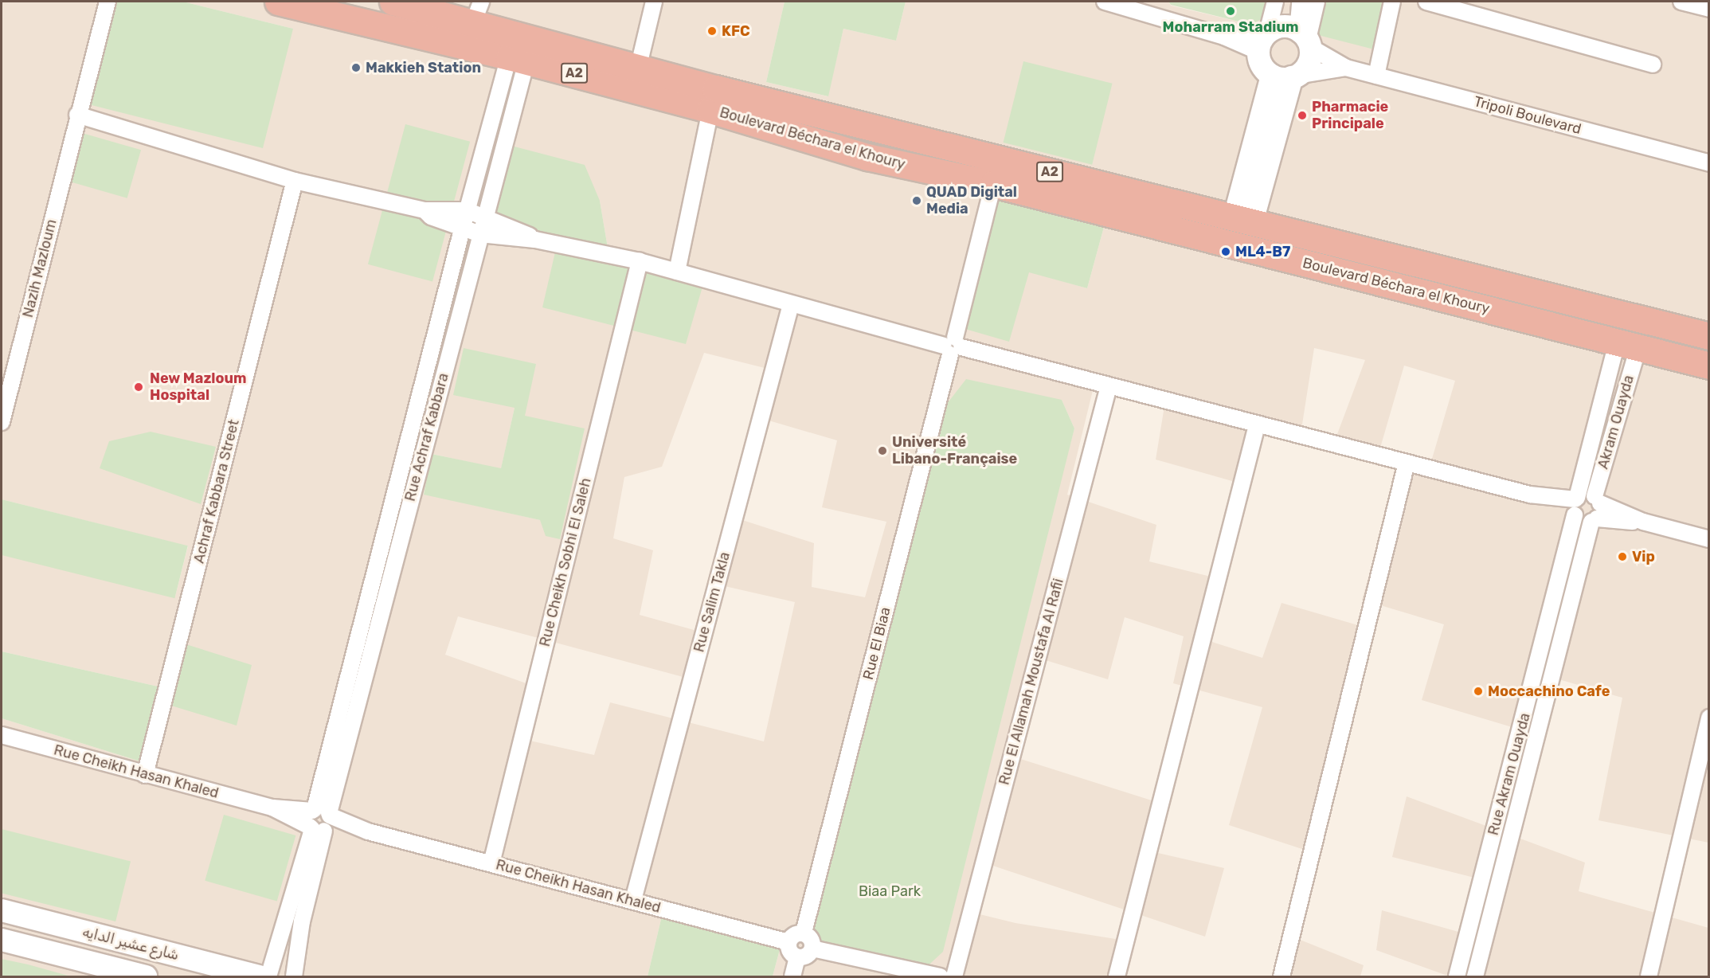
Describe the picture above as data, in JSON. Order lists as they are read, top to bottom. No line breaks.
{"streets":{"highway":["A2","Boulevard Béchara el Khoury"],"street":["Tripoli Boulevard","Nazih Mazloum","Akram Ouayda","Rue Achraf Kabbara","Achraf Kabbara Street","Rue Cheikh Sobhi El Saleh","Rue Salim Takla","Rue El Biaa","Rue El Allamah Moustafa Al Rafii","Rue Cheikh Hasan Khaled","Rue Akram Ouayda","شارع عشير الدايه"]},"crossings":[["Boulevard Béchara el Khoury","Akram Ouayda"],["Boulevard Béchara el Khoury","Rue Achraf Kabbara"],["Boulevard Béchara el Khoury","Rue El Biaa"],["Boulevard Béchara el Khoury","Rue Akram Ouayda"],["Akram Ouayda","Rue Akram Ouayda"],["Rue Achraf Kabbara","Rue Cheikh Hasan Khaled"],["Achraf Kabbara Street","Rue Cheikh Hasan Khaled"],["Rue Cheikh Sobhi El Saleh","Rue Cheikh Hasan Khaled"],["Rue Salim Takla","Rue Cheikh Hasan Khaled"],["Rue El Biaa","Rue Cheikh Hasan Khaled"]],"parks":["Biaa Park"],"places":["Moharram Stadium","KFC","Makkieh Station","Pharmacie Principale","QUAD Digital Media","ML4-B7","New Mazloum Hospital","Université Libano-Française","Vip","Moccachino Cafe"]}
